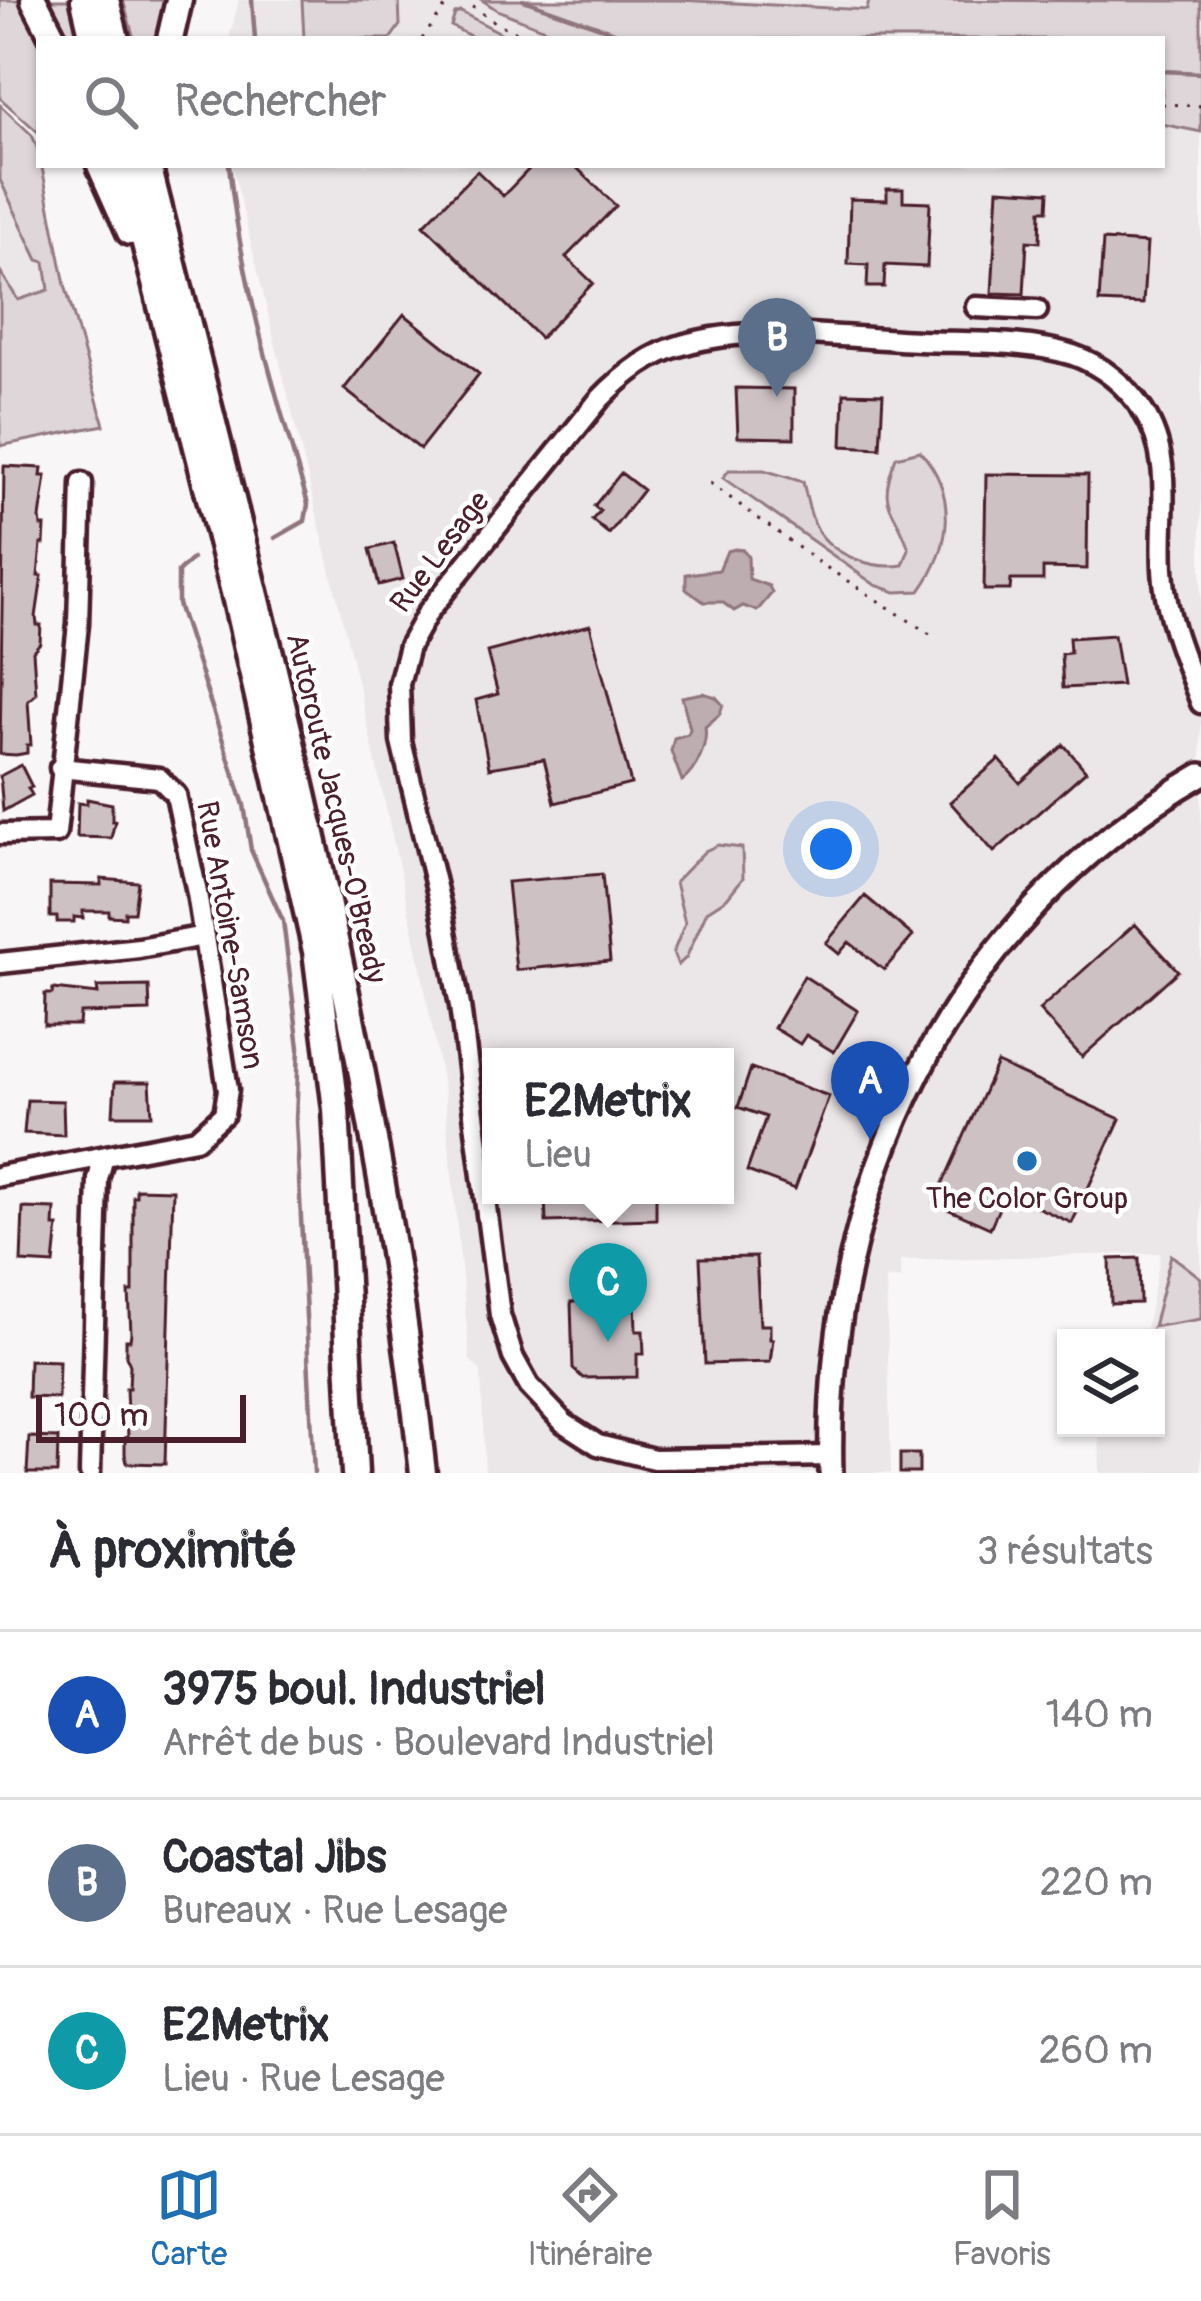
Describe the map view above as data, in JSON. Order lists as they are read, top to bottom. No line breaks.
{"streets":{"highway":["Autoroute Jacques-O'Bready"],"street":["Rue Lesage","Rue Antoine-Samson"]},"places":["The Color Group"],"scale_bar":"100 m","page":{"search":"Rechercher","pins":["B","A","C"],"popup":["E2Metrix","Lieu"],"scale":"100 m","heading":["À proximité","3 résultats"],"list":[{"mark":"A","name":"3975 boul. Industriel","note":"Arrêt de bus · Boulevard Industriel","value":"140 m"},{"mark":"B","name":"Coastal Jibs","note":"Bureaux · Rue Lesage","value":"220 m"},{"mark":"C","name":"E2Metrix","note":"Lieu · Rue Lesage","value":"260 m"}],"nav":["Carte","Itinéraire","Favoris"]}}
